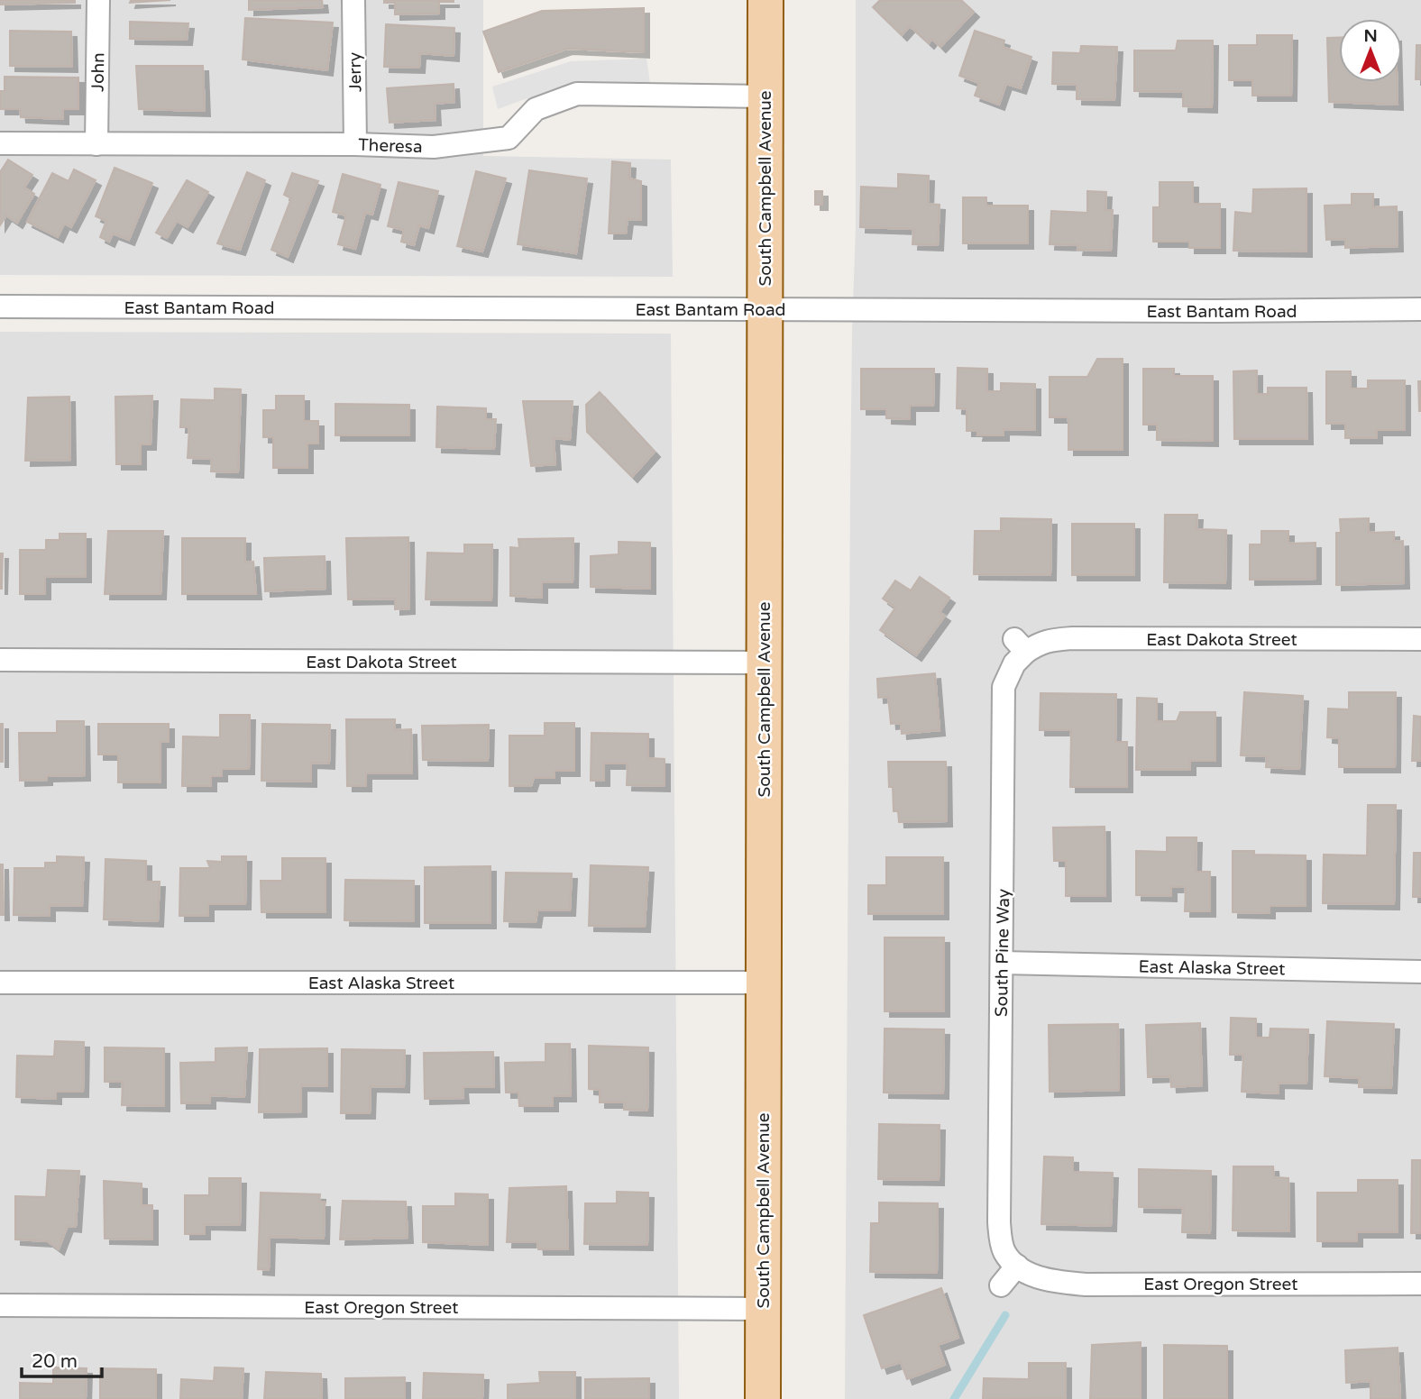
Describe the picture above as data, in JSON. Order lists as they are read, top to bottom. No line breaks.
{"streets":{"main road":["South Campbell Avenue"],"street":["John","Jerry","Theresa","East Bantam Road","East Dakota Street","South Pine Way","East Alaska Street","East Oregon Street"]},"crossings":[["John","Theresa"],["Jerry","Theresa"],["Theresa","South Campbell Avenue"],["South Campbell Avenue","East Bantam Road"],["South Campbell Avenue","East Dakota Street"],["South Campbell Avenue","East Alaska Street"],["South Campbell Avenue","East Oregon Street"],["East Dakota Street","South Pine Way"],["South Pine Way","East Alaska Street"],["South Pine Way","East Oregon Street"]],"scale_bar":"20 m","north":"top"}
